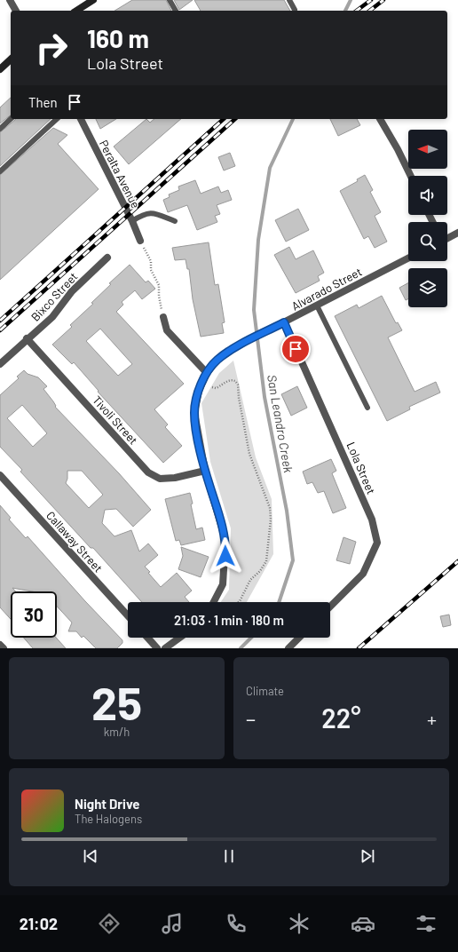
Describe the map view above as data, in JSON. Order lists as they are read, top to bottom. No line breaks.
{"streets":{"street":["Peralta Avenue","Alvarado Street","Bixco Street","Tivoli Street","Lola Street","Callaway Street"]},"crossings":[["Alvarado Street","Tivoli Street"],["Alvarado Street","Lola Street"],["Bixco Street","Tivoli Street"]],"water":["San Leandro Creek"],"north":"left","page":{"turn":["160 m","Lola Street"],"then":"Then","limit":"30","trip":"21:03 · 1 min · 180 m","tile":[["25","km/h"],"Climate"],"heat":["−","22°","+"],"song":["Night Drive","The Halogens"],"tabs":"21:02"}}
